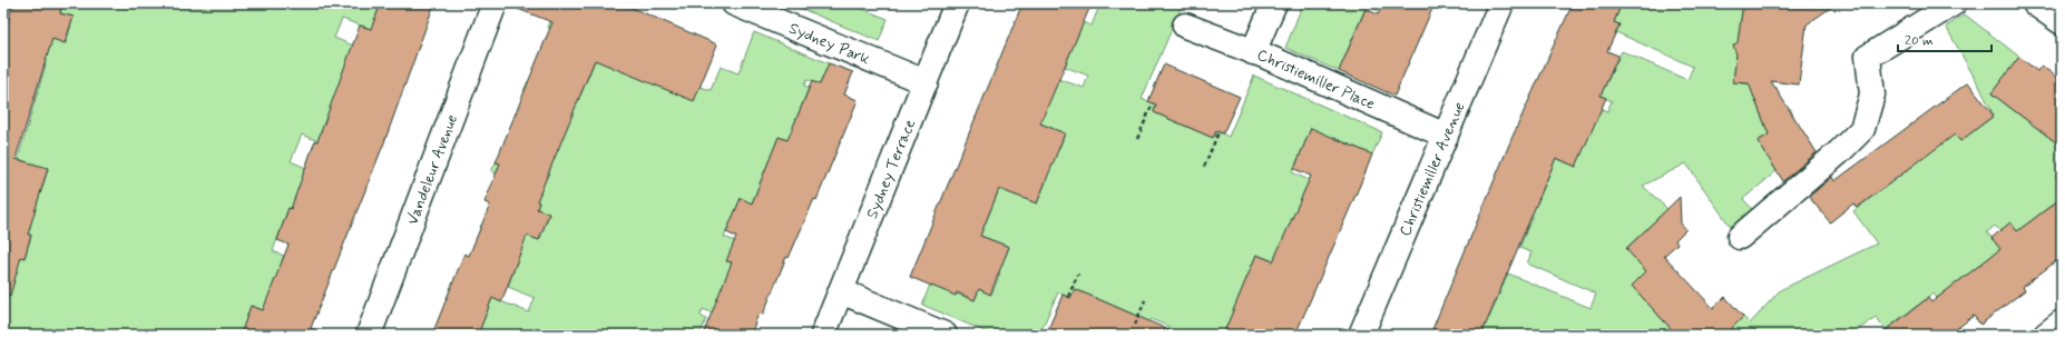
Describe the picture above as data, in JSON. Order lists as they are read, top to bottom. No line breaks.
{"streets":{"street":["Sydney Park","Christiemiller Place","Vandeleur Avenue","Sydney Terrace","Christiemiller Avenue"]},"crossings":[["Sydney Park","Sydney Terrace"],["Christiemiller Place","Christiemiller Avenue"]],"scale_bar":"20 m"}
